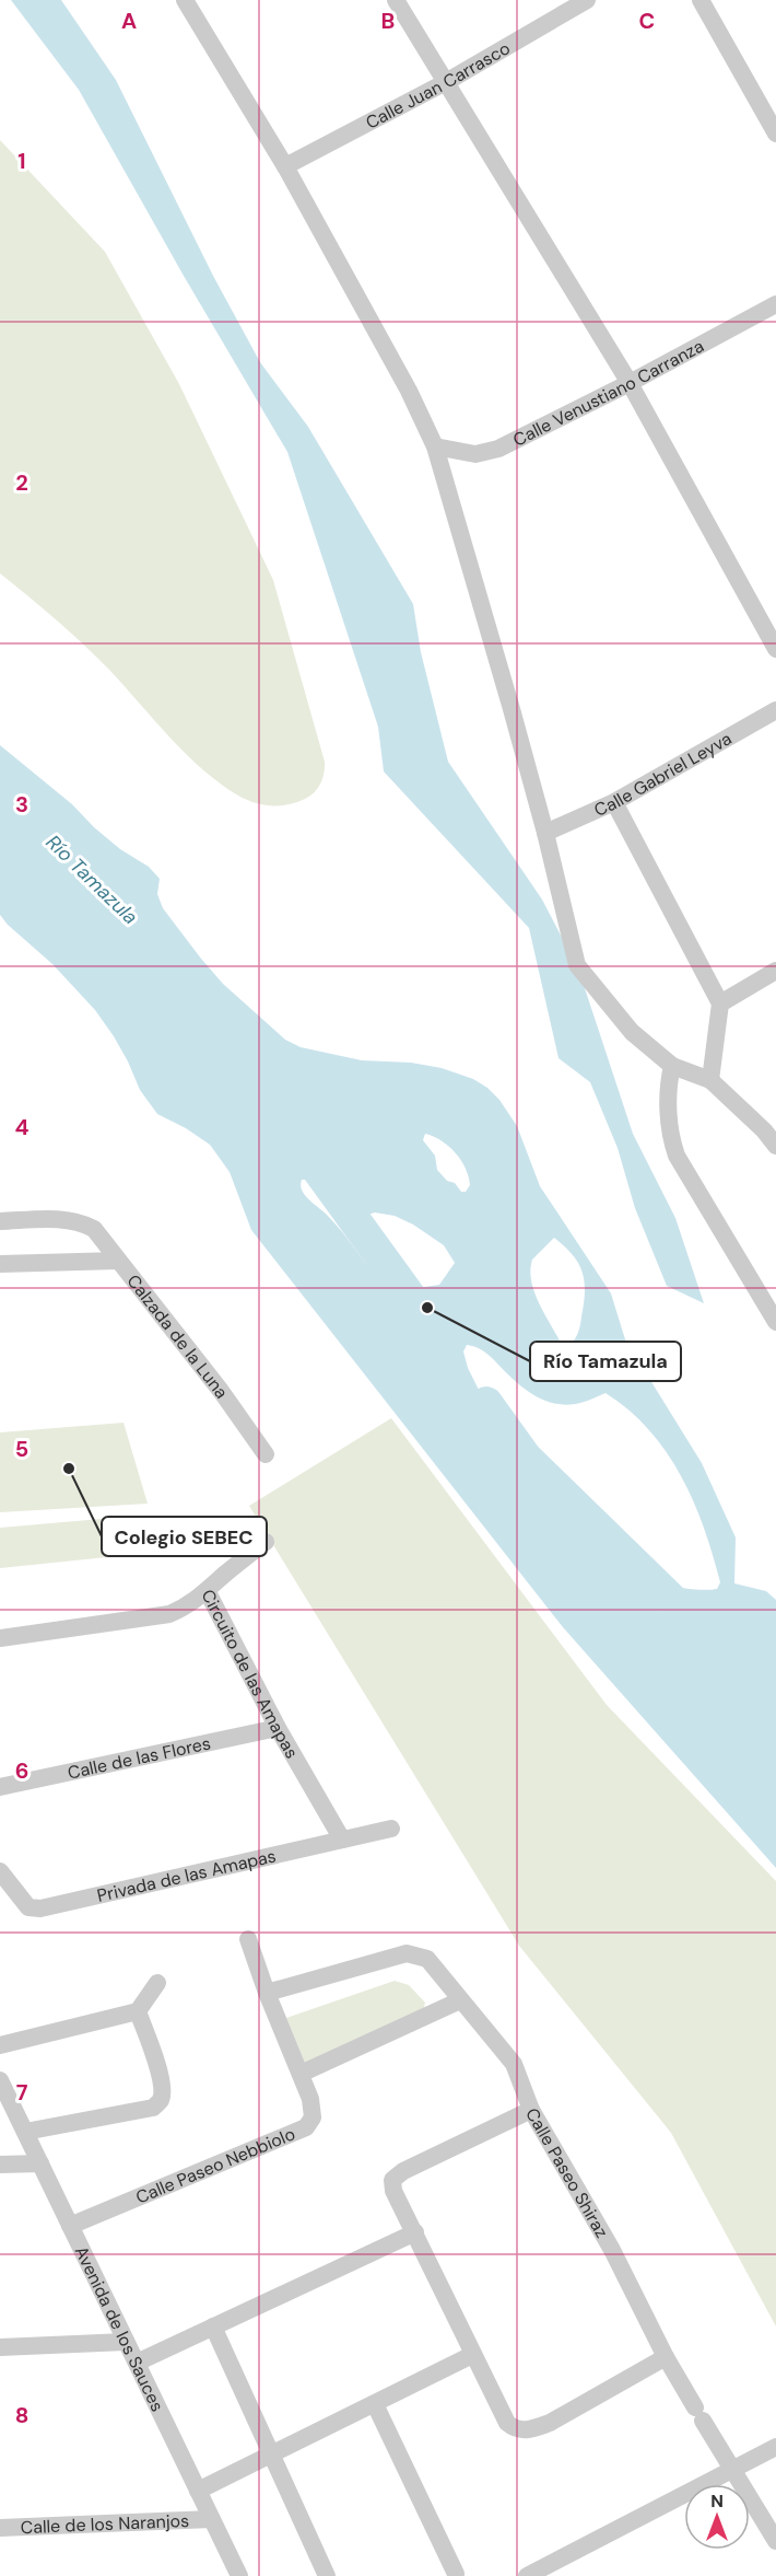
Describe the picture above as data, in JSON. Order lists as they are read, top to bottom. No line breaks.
{"streets":{"street":["Calle Juan Carrasco","Calle Venustiano Carranza","Calle Gabriel Leyva","Calzada de la Luna","Circuito de las Amapas","Calle de las Flores","Privada de las Amapas","Calle Paseo Nebbiolo","Calle Paseo Shiraz","Avenida de los Sauces","Calle de los Naranjos"]},"crossings":[["Circuito de las Amapas","Calle de las Flores"],["Circuito de las Amapas","Privada de las Amapas"],["Calle Paseo Nebbiolo","Avenida de los Sauces"],["Avenida de los Sauces","Calle de los Naranjos"]],"water":["Río Tamazula"],"places":["Río Tamazula","Colegio SEBEC"],"north":"top","grid":{"columns":["A","B","C"],"rows":["1","2","3","4","5","6","7","8"]}}
